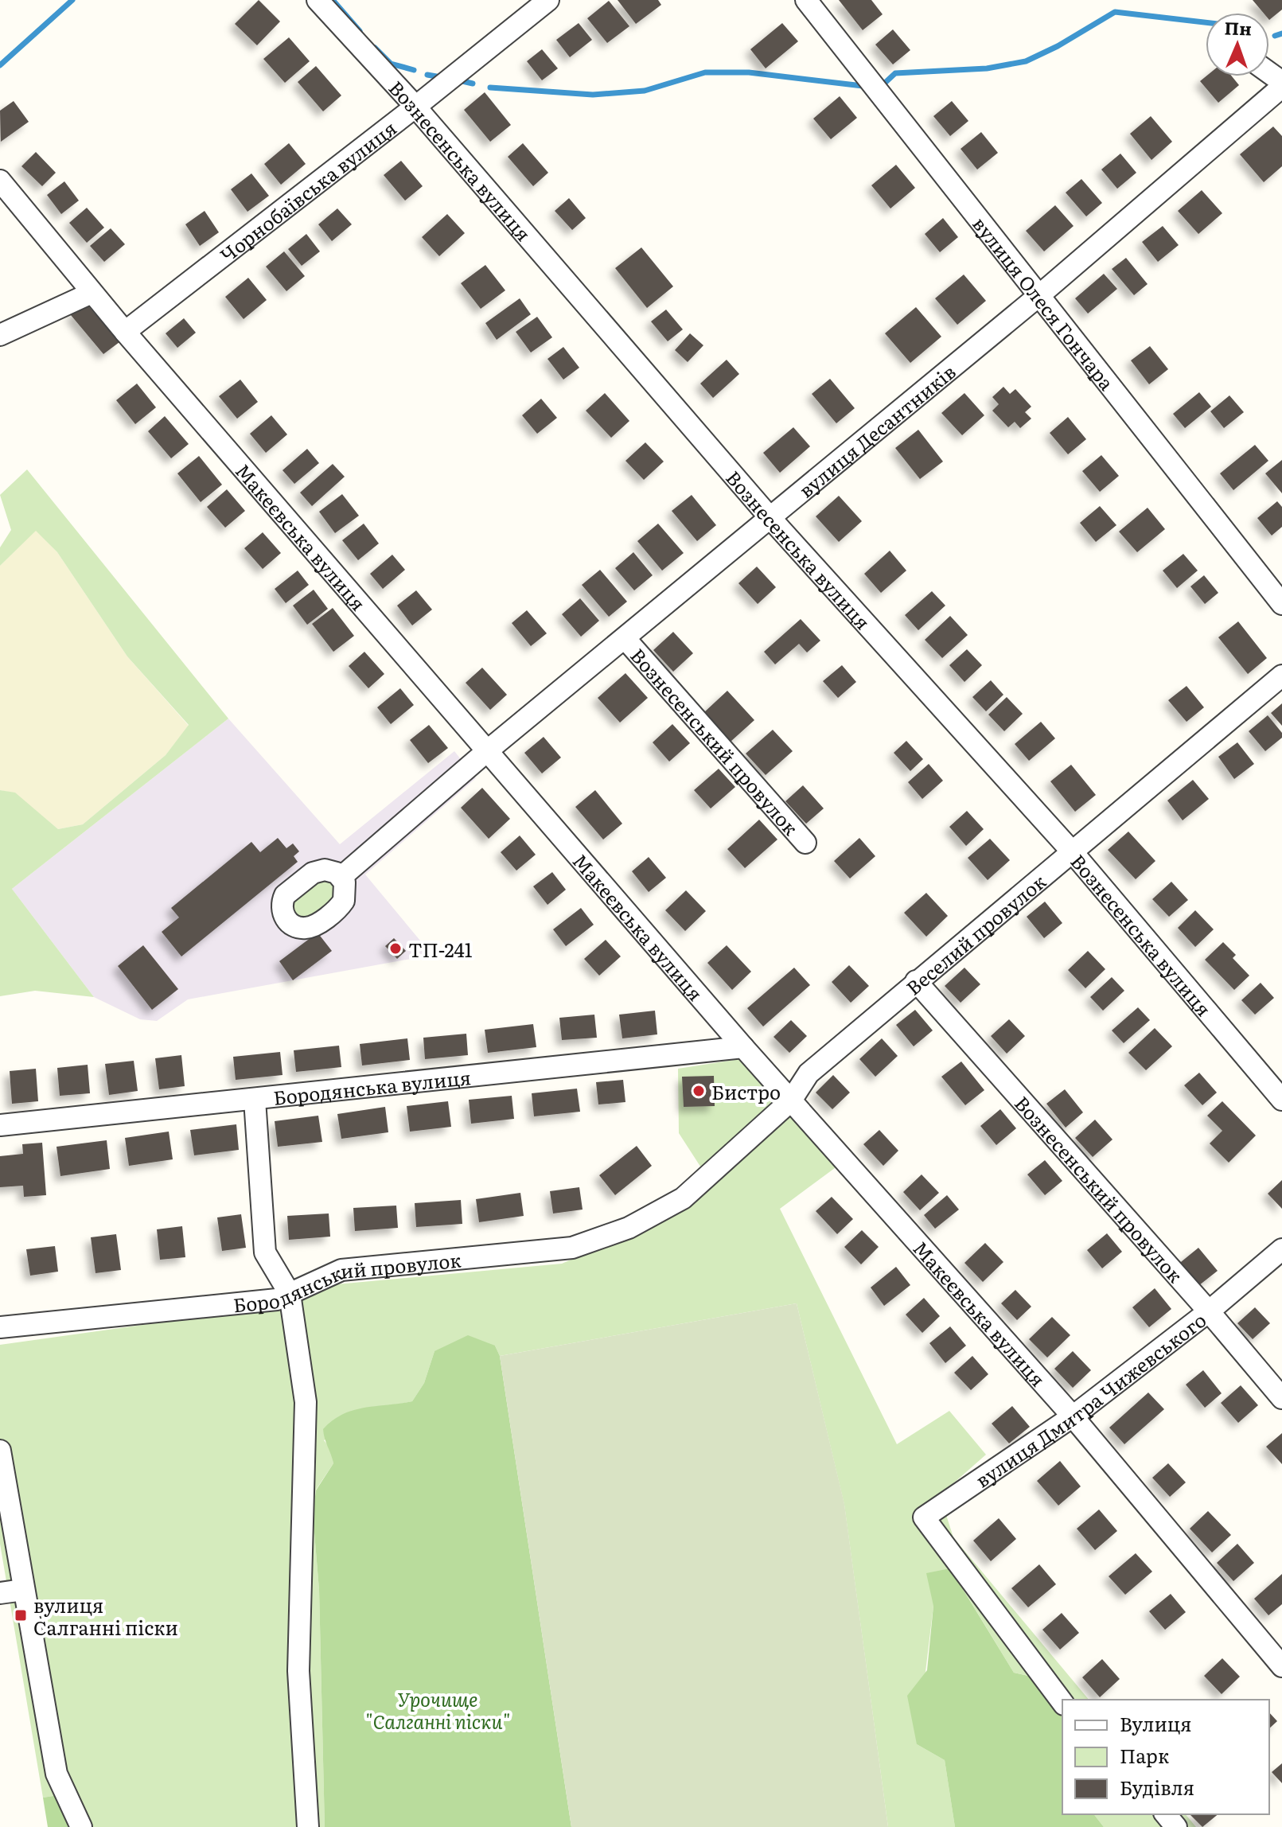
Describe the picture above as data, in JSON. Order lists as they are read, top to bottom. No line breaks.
{"streets":{"street":["Вознесенська вулиця","Чорнобаївська вулиця","вулиця Олеся Гончара","вулиця Десантників","Макеєвська вулиця","Вознесенський провулок","Веселий провулок","Бородянська вулиця","Бородянський провулок","вулиця Дмитра Чижевського"]},"crossings":[["Вознесенська вулиця","Чорнобаївська вулиця"],["Вознесенська вулиця","вулиця Десантників"],["Вознесенська вулиця","Веселий провулок"],["Чорнобаївська вулиця","Макеєвська вулиця"],["вулиця Олеся Гончара","вулиця Десантників"],["вулиця Десантників","Макеєвська вулиця"],["вулиця Десантників","Вознесенський провулок"],["Макеєвська вулиця","Веселий провулок"],["Макеєвська вулиця","Бородянська вулиця"],["Макеєвська вулиця","вулиця Дмитра Чижевського"],["Вознесенський провулок","Веселий провулок"],["Вознесенський провулок","вулиця Дмитра Чижевського"],["Веселий провулок","Бородянський провулок"]],"parks":["Урочище \"Салганні піски\""],"places":{"other":["ТП-241","Бистро"],"transit":["вулиця Салганні піски"]},"legend":["Вулиця","Парк","Будівля"],"north":"top"}
